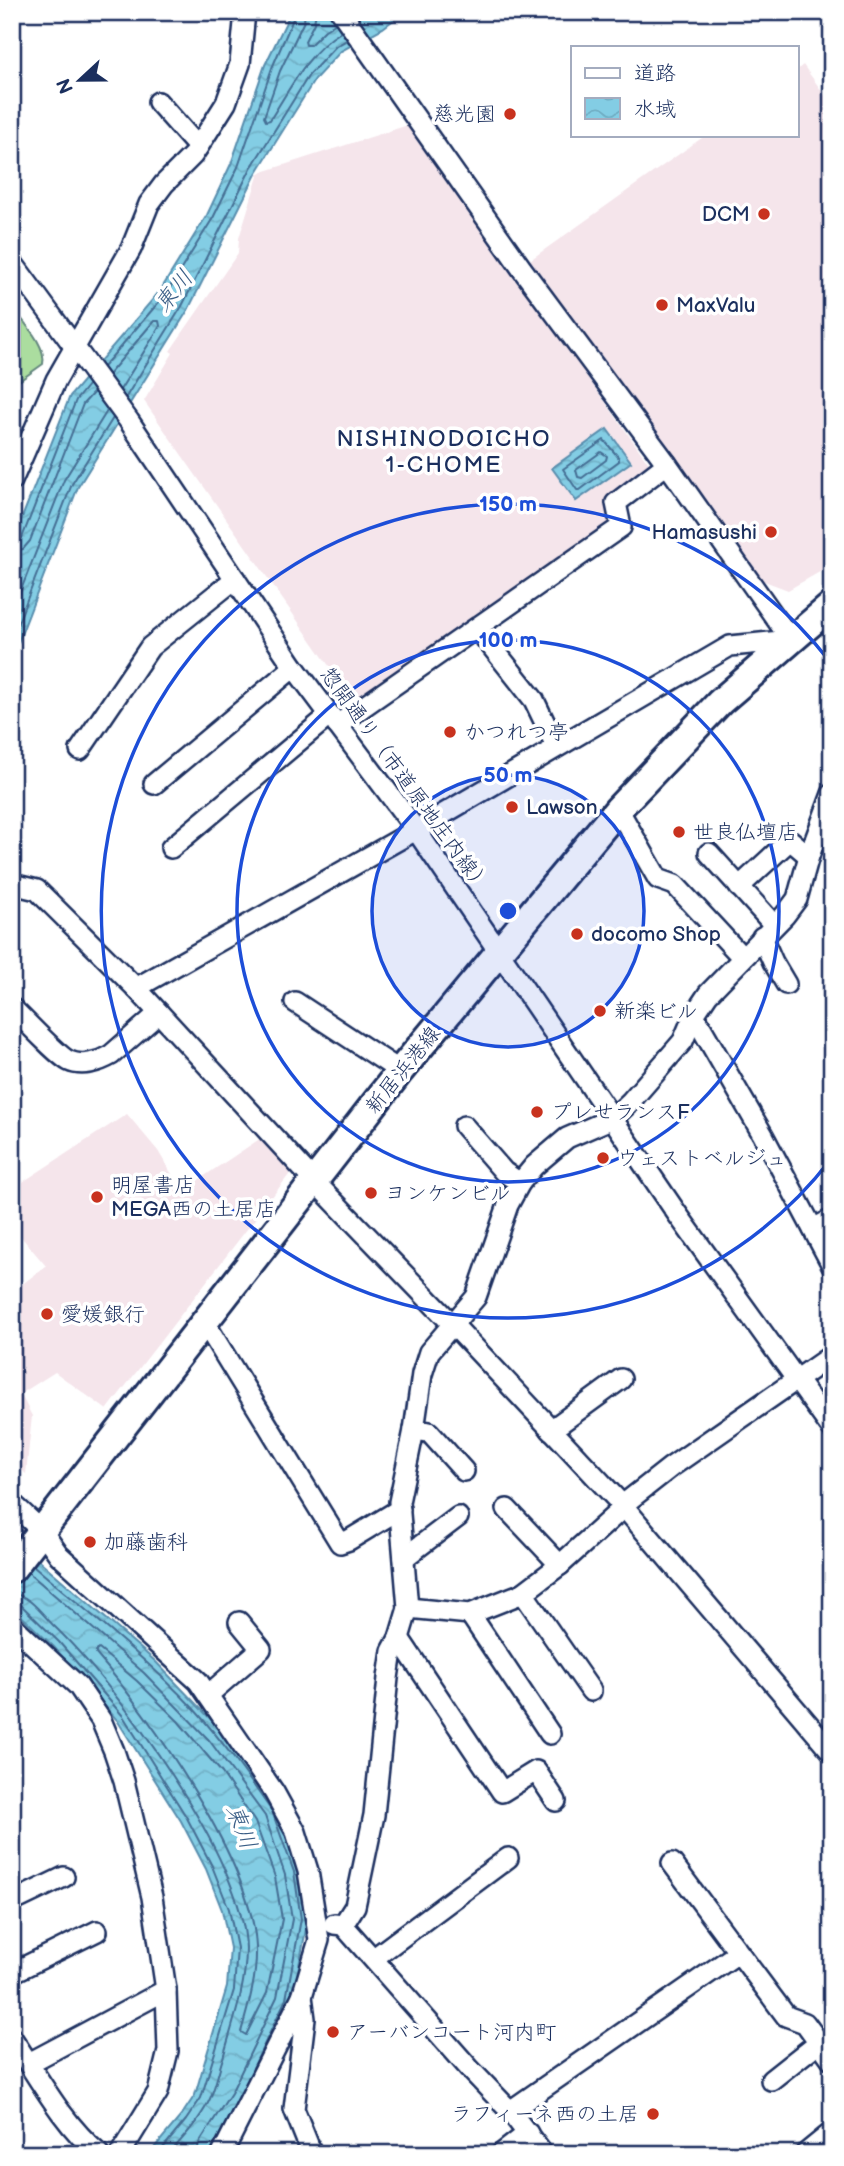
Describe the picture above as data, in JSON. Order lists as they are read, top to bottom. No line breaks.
{"streets":{"main road":["新居浜港線"],"street":["惣開通り（市道原地庄内線）"]},"crossings":[["惣開通り（市道原地庄内線）","新居浜港線"]],"districts":["NISHINODOICHO 1-CHOME"],"water":["東川"],"places":["慈光園","DCM","MaxValu","Hamasushi","かつれつ亭","Lawson","世良仏壇店","docomo Shop","新楽ビル","プレせランスF","ウェストベルジュ","ヨンケンビル","明屋書店 MEGA西の土居店","愛媛銀行","加藤歯科","アーバンコート河内町","ラフィーネ西の土居"],"legend":["道路","水域"],"north":"left","rings":["150 m","100 m","50 m"]}
